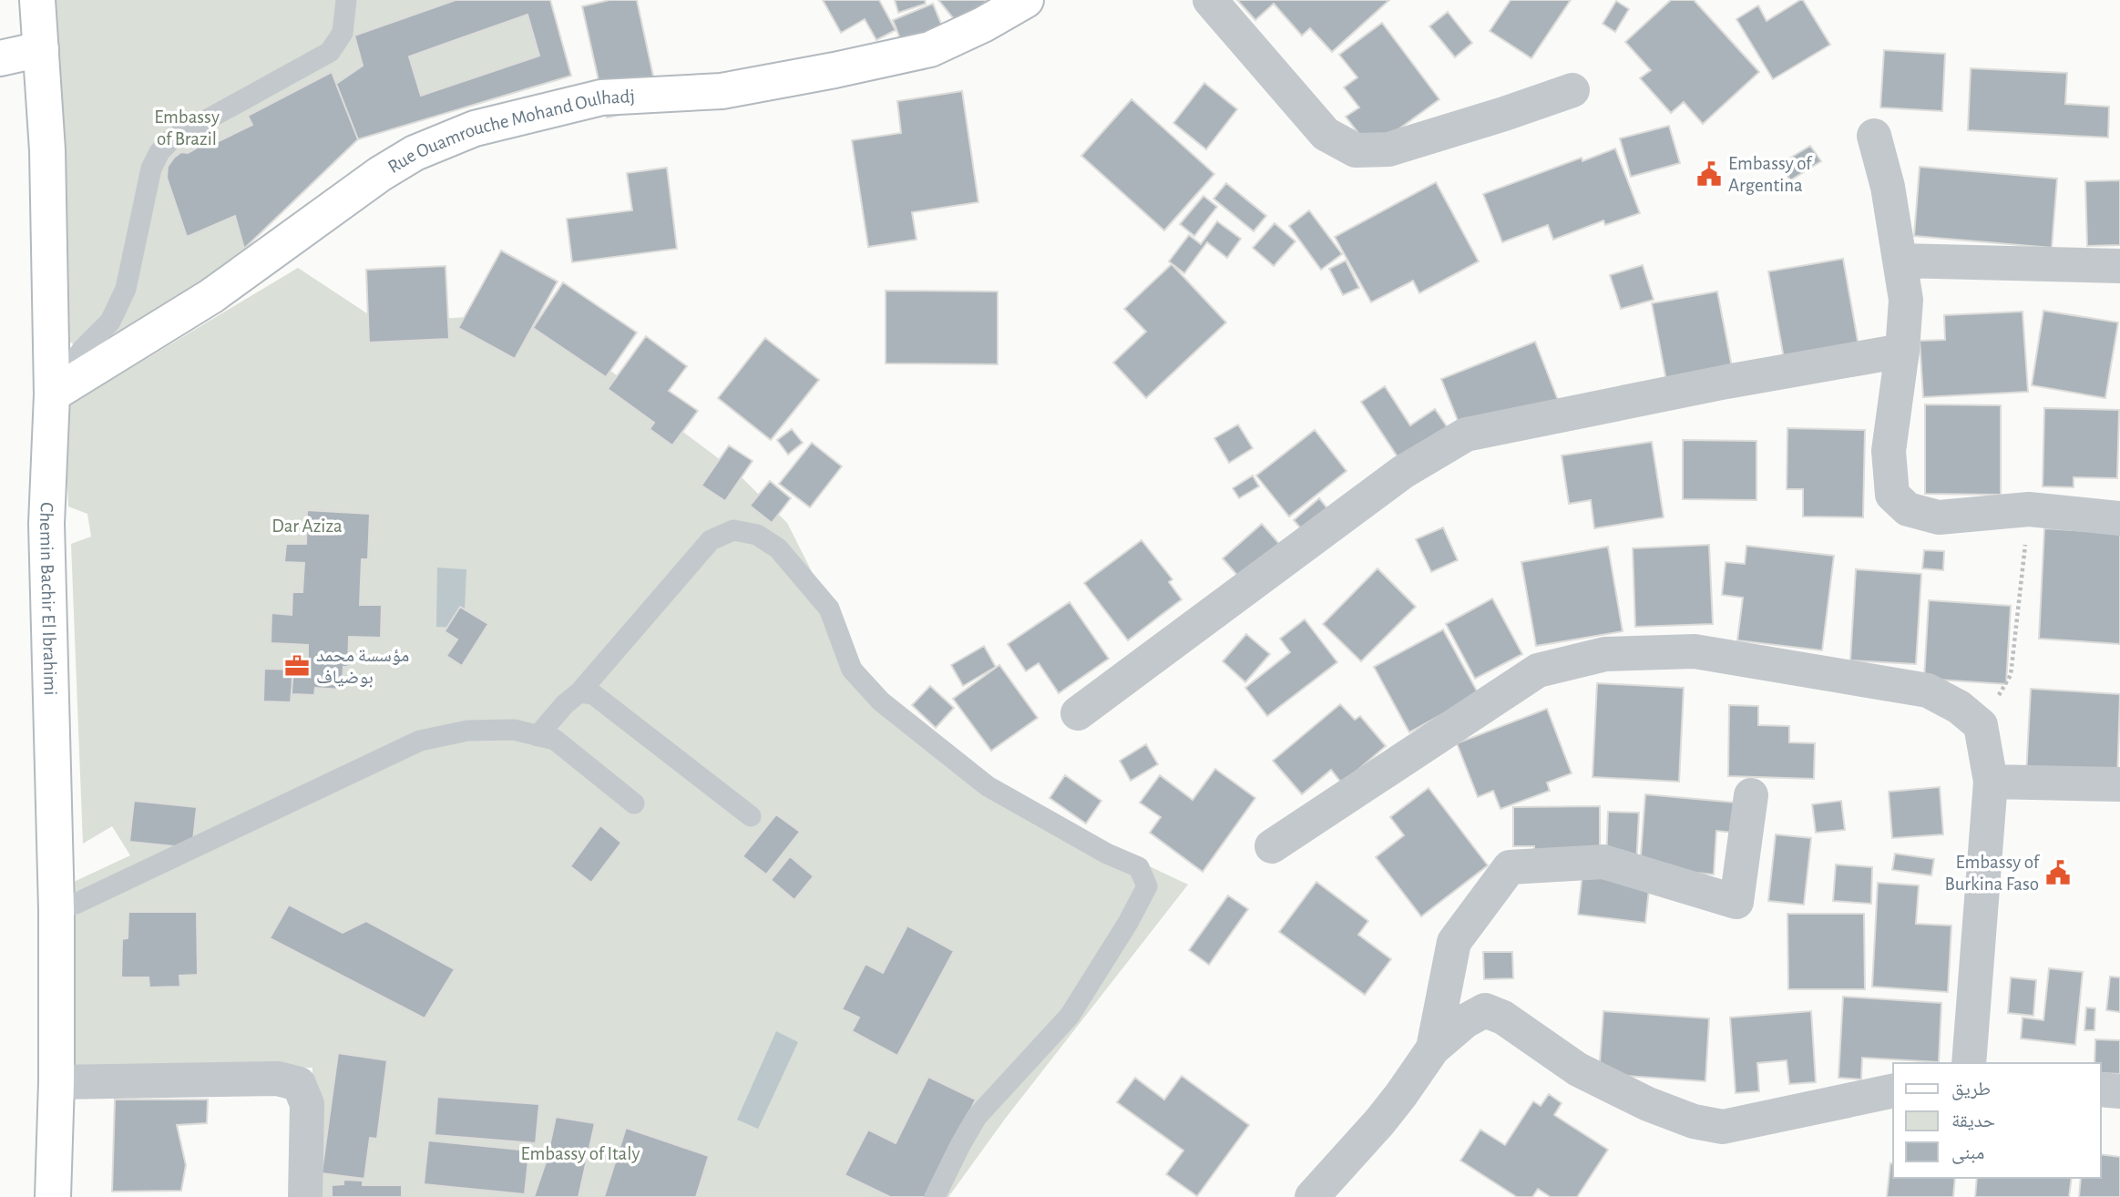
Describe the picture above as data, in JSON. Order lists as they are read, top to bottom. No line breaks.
{"streets":{"main road":["Rue Ouamrouche Mohand Oulhadj","Chemin Bachir El Ibrahimi"]},"crossings":[["Rue Ouamrouche Mohand Oulhadj","Chemin Bachir El Ibrahimi"]],"parks":["Embassy of Brazil","Dar Aziza","Embassy of Italy"],"places":{"public building":["Embassy of Argentina","Embassy of Burkina Faso"],"office":["مؤسسة محمد بوضياف"]},"legend":["طريق","حديقة","مبنى"]}
